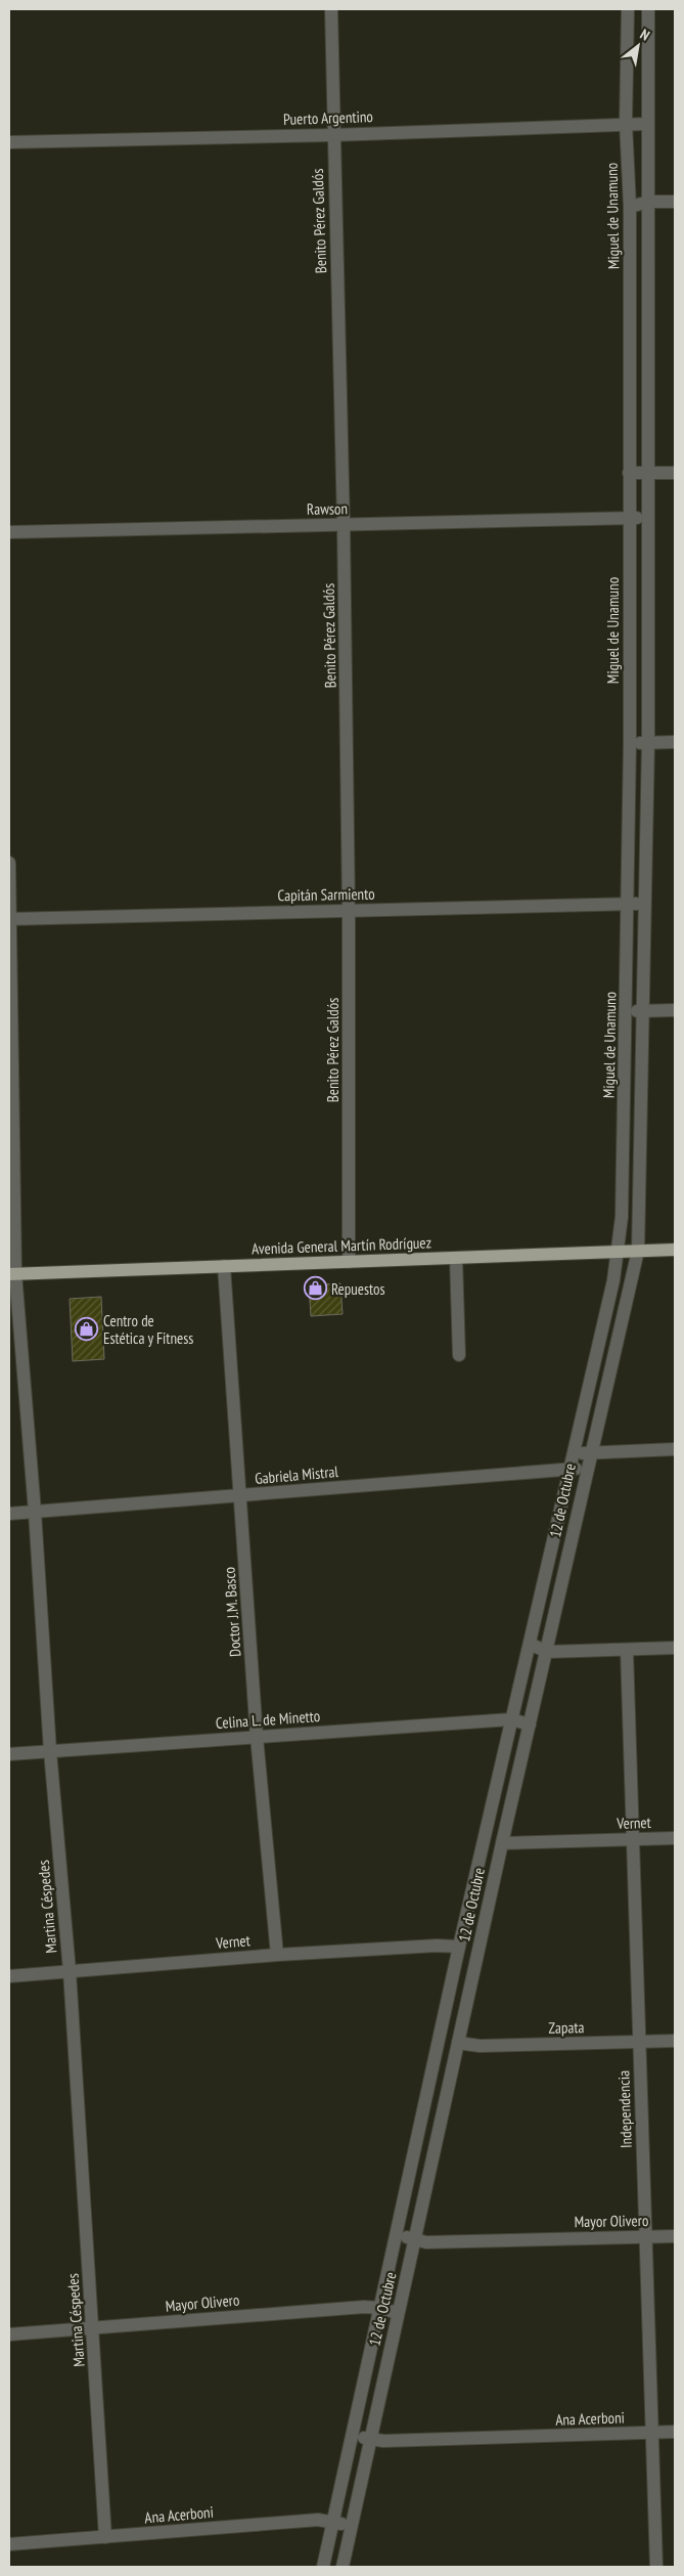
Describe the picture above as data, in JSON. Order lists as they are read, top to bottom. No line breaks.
{"streets":{"main road":["Avenida General Martín Rodríguez"],"street":["Puerto Argentino","Miguel de Unamuno","Benito Pérez Galdós","Rawson","Capitán Sarmiento","Gabriela Mistral","12 de Octubre","Doctor J.M. Basco","Celina L. de Minetto","Vernet","Martina Céspedes","Zapata","Independencia","Mayor Olivero","Ana Acerboni"]},"crossings":[["Puerto Argentino","Miguel de Unamuno"],["Puerto Argentino","Benito Pérez Galdós"],["Miguel de Unamuno","Rawson"],["Miguel de Unamuno","Capitán Sarmiento"],["Miguel de Unamuno","Avenida General Martín Rodríguez"],["Miguel de Unamuno","12 de Octubre"],["Benito Pérez Galdós","Rawson"],["Benito Pérez Galdós","Capitán Sarmiento"],["Benito Pérez Galdós","Avenida General Martín Rodríguez"],["Capitán Sarmiento","Martina Céspedes"],["Avenida General Martín Rodríguez","12 de Octubre"],["Avenida General Martín Rodríguez","Doctor J.M. Basco"],["Avenida General Martín Rodríguez","Martina Céspedes"],["Gabriela Mistral","12 de Octubre"],["Gabriela Mistral","Doctor J.M. Basco"],["Gabriela Mistral","Martina Céspedes"],["12 de Octubre","Celina L. de Minetto"],["12 de Octubre","Vernet"],["12 de Octubre","Zapata"],["12 de Octubre","Mayor Olivero"],["12 de Octubre","Ana Acerboni"],["Doctor J.M. Basco","Celina L. de Minetto"],["Doctor J.M. Basco","Vernet"],["Celina L. de Minetto","Martina Céspedes"],["Vernet","Martina Céspedes"],["Vernet","Independencia"],["Martina Céspedes","Mayor Olivero"],["Martina Céspedes","Ana Acerboni"],["Zapata","Independencia"],["Independencia","Mayor Olivero"],["Independencia","Ana Acerboni"]],"places":{"shop":["Repuestos","Centro de Estética y Fitness"]},"north":"top right"}
